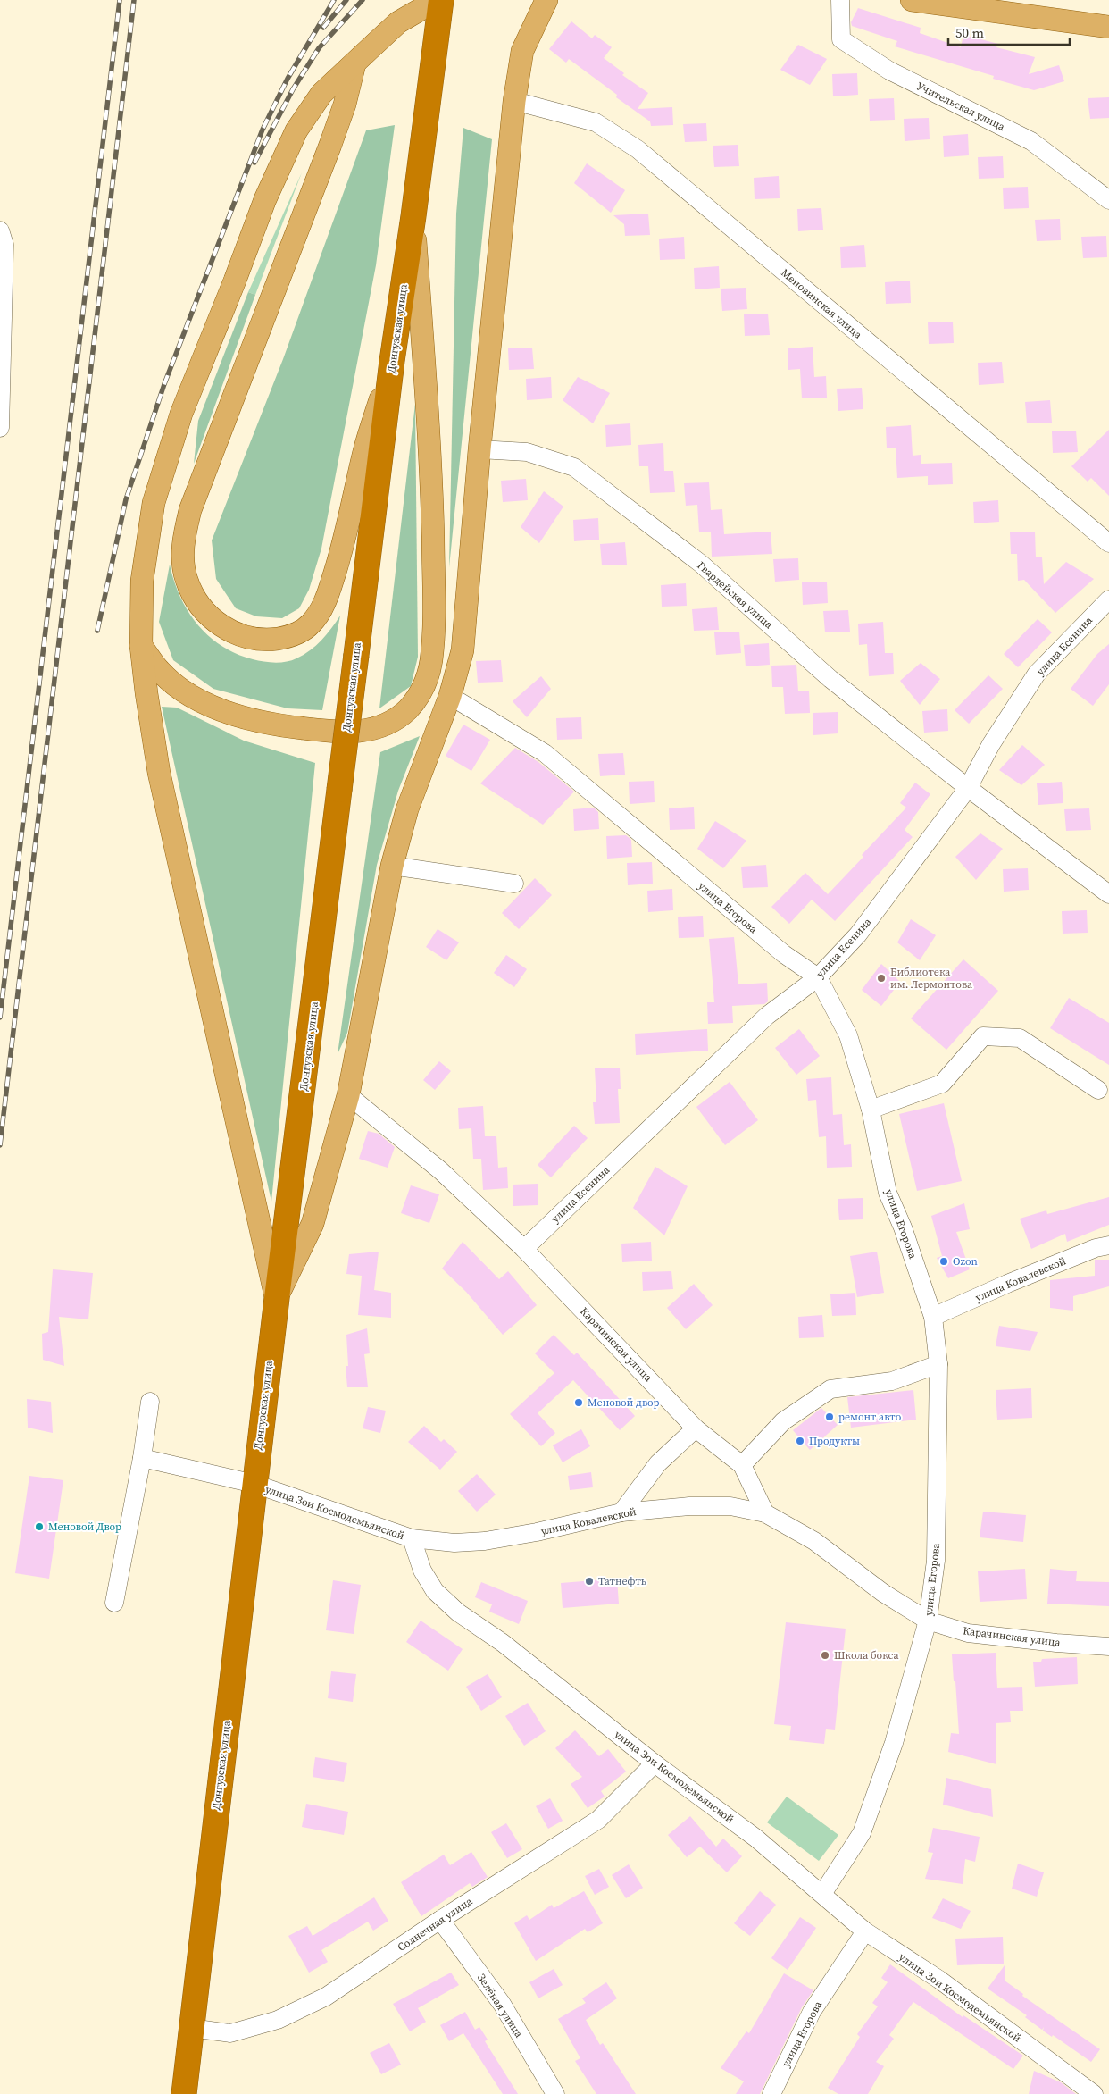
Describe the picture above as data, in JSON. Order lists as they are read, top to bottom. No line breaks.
{"streets":{"highway":["Донгузская улица"],"street":["Учительская улица","Меновинская улица","Гвардейская улица","улица Есенина","улица Егорова","улица Ковалевской","Карачинская улица","улица Зои Космодемьянской","Солнечная улица","Зелёная улица"]},"crossings":[["Донгузская улица","улица Зои Космодемьянской"],["Донгузская улица","Солнечная улица"],["Гвардейская улица","улица Есенина"],["улица Есенина","улица Егорова"],["улица Есенина","Карачинская улица"],["улица Егорова","улица Ковалевской"],["улица Егорова","Карачинская улица"],["улица Егорова","улица Зои Космодемьянской"],["улица Ковалевской","Карачинская улица"],["улица Ковалевской","улица Зои Космодемьянской"],["улица Зои Космодемьянской","Солнечная улица"],["Солнечная улица","Зелёная улица"]],"places":["Библиотека им. Лермонтова","Ozon","Меновой двор","ремонт авто","Продукты","Меновой Двор","Татнефть","Школа бокса"],"scale_bar":"50 m"}
